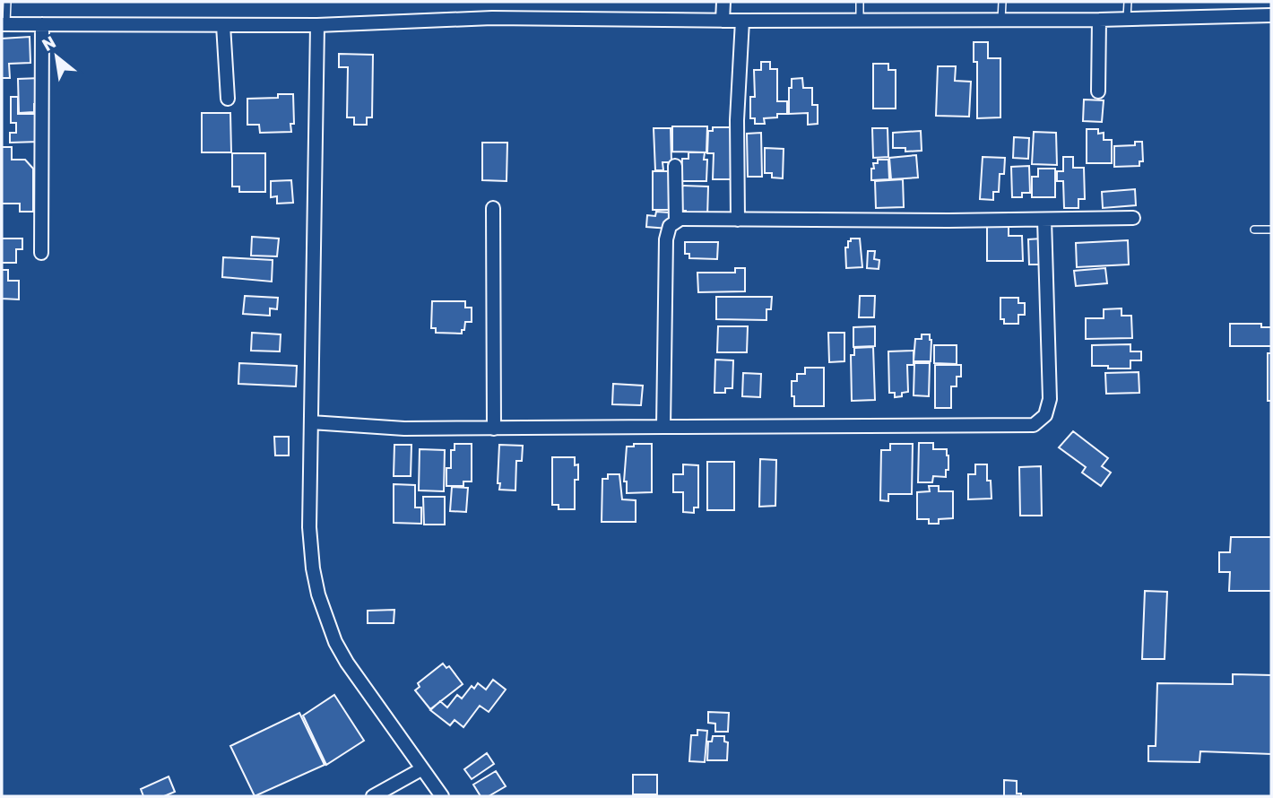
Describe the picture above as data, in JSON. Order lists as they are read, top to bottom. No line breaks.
{"north":"top left"}
